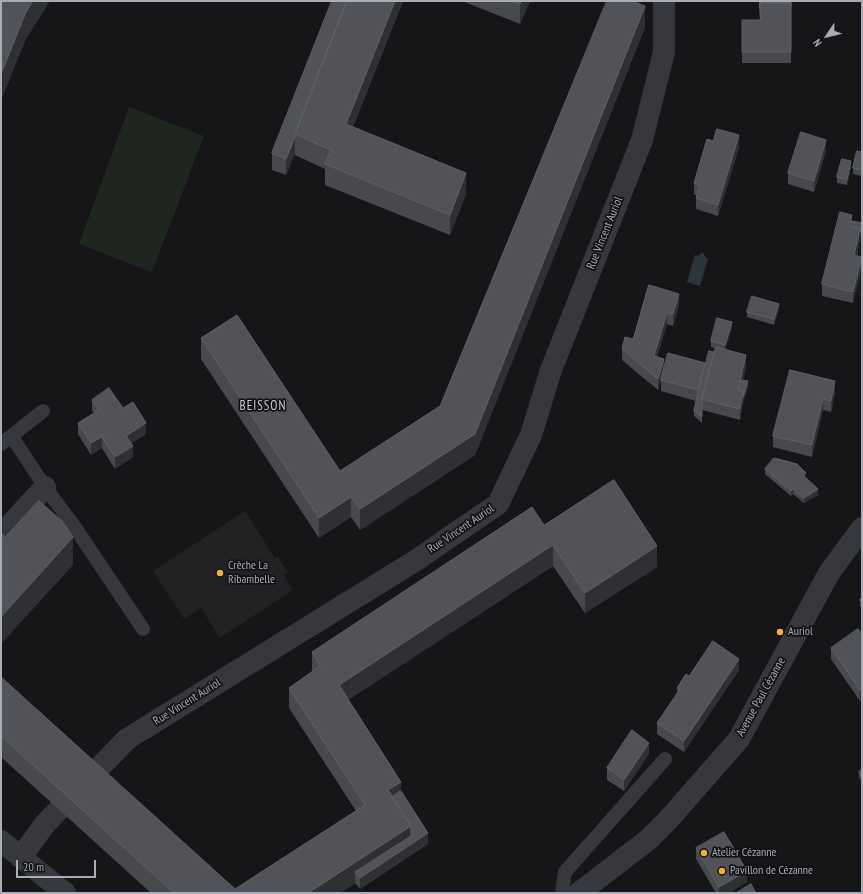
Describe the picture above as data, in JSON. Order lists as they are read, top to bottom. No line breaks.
{"streets":{"street":["Rue Vincent Auriol","Avenue Paul Cézanne"]},"districts":["BEISSON"],"places":["Crèche La Ribambelle","Auriol","Atelier Cézanne","Pavillon de Cézanne"],"scale_bar":"20 m","north":"bottom left"}
